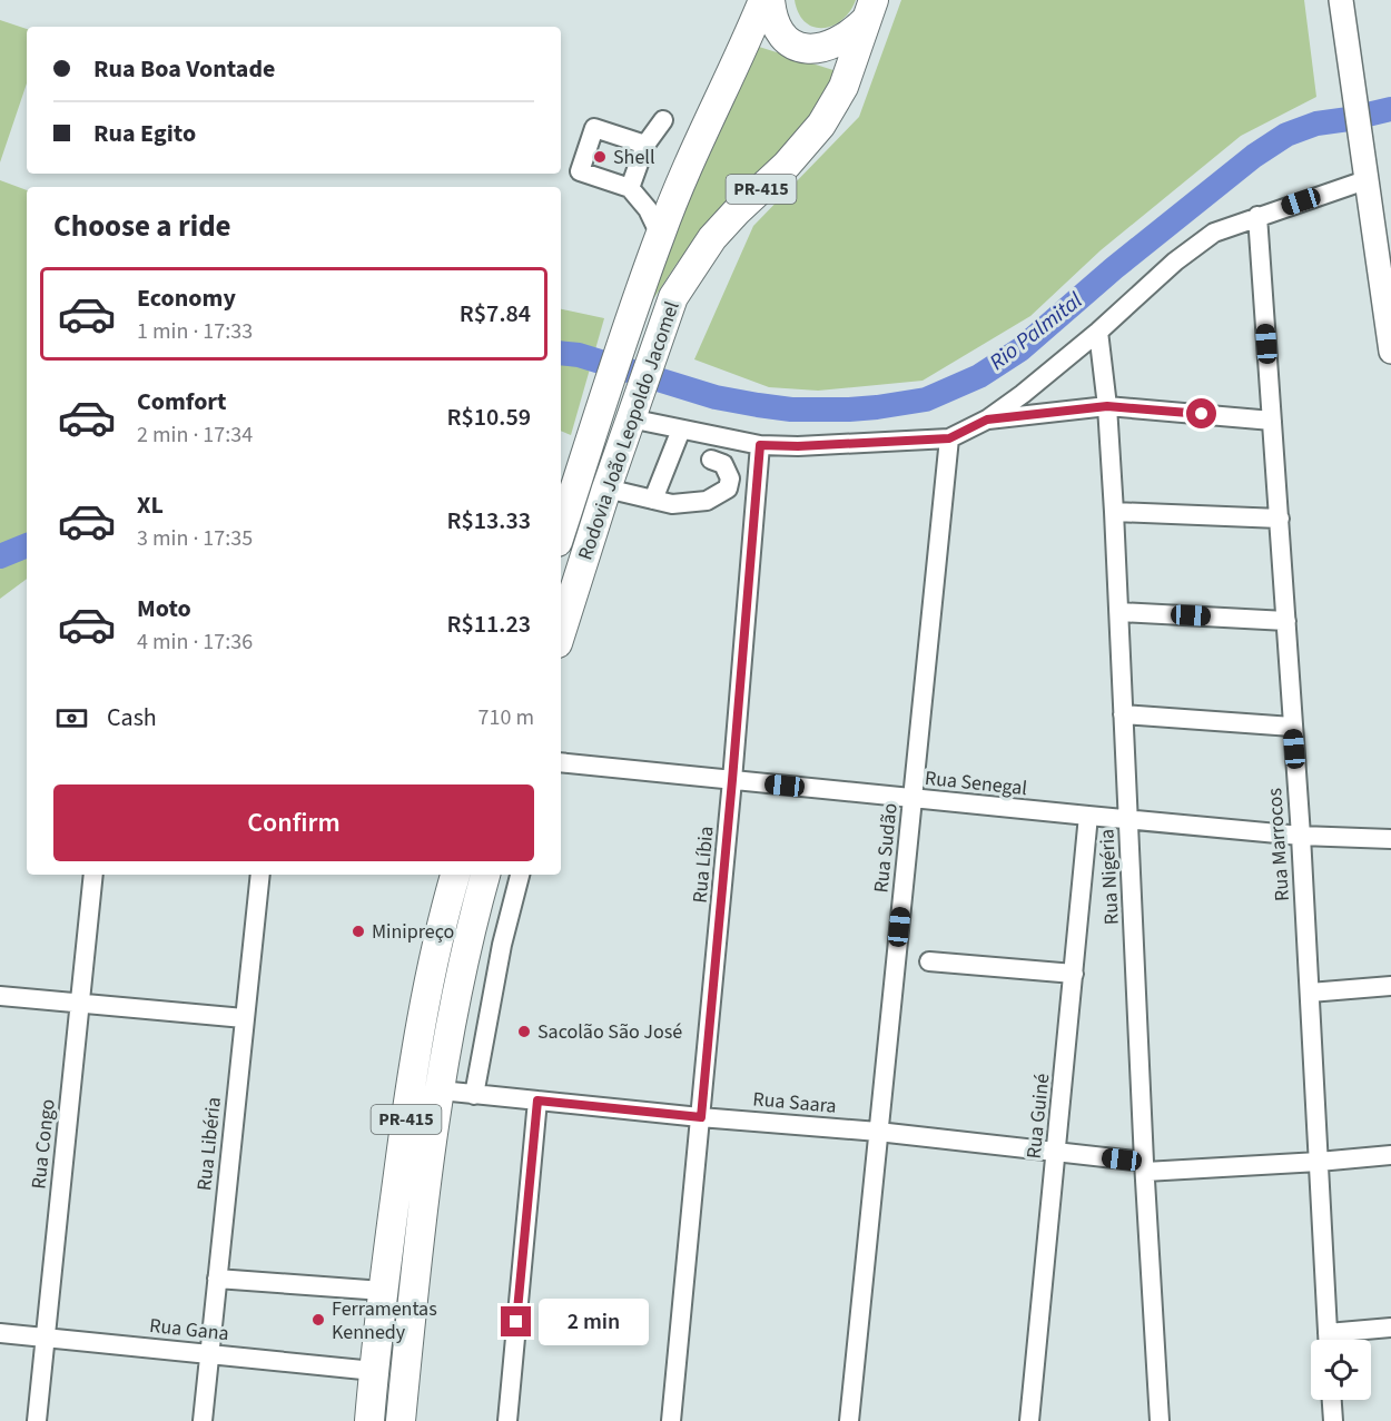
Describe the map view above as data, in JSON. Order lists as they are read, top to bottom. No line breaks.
{"streets":{"highway":["PR-415","Rodovia João Leopoldo Jacomel"],"street":["Rua Senegal","Rua Marrocos","Rua Sudão","Rua Líbia","Rua Nigéria","Rua Saara","Rua Guiné","Rua Congo","Rua Libéria","Rua Gana"]},"crossings":[["PR-415","Rua Saara"],["PR-415","Rua Gana"],["Rua Senegal","Rua Marrocos"],["Rua Senegal","Rua Sudão"],["Rua Senegal","Rua Líbia"],["Rua Senegal","Rua Nigéria"],["Rua Senegal","Rua Guiné"],["Rua Marrocos","Rua Saara"],["Rua Sudão","Rua Saara"],["Rua Líbia","Rua Saara"],["Rua Nigéria","Rua Saara"],["Rua Saara","Rua Guiné"],["Rua Congo","Rua Gana"],["Rua Libéria","Rua Gana"]],"water":["Rio Palmital"],"places":["Shell","Minipreço","Sacolão São José","Ferramentas Kennedy"],"page":{"banner":["Rua Boa Vontade","Rua Egito"],"heading":"Choose a ride","list":[{"name":"Economy","note":"1 min · 17:33","value":"R$7.84"},{"name":"Comfort","note":"2 min · 17:34","value":"R$10.59"},{"name":"XL","note":"3 min · 17:35","value":"R$13.33"},{"name":"Moto","note":"4 min · 17:36","value":"R$11.23"}],"pay":["Cash","710 m"],"buttons":"Confirm","bubble":"2 min"}}
